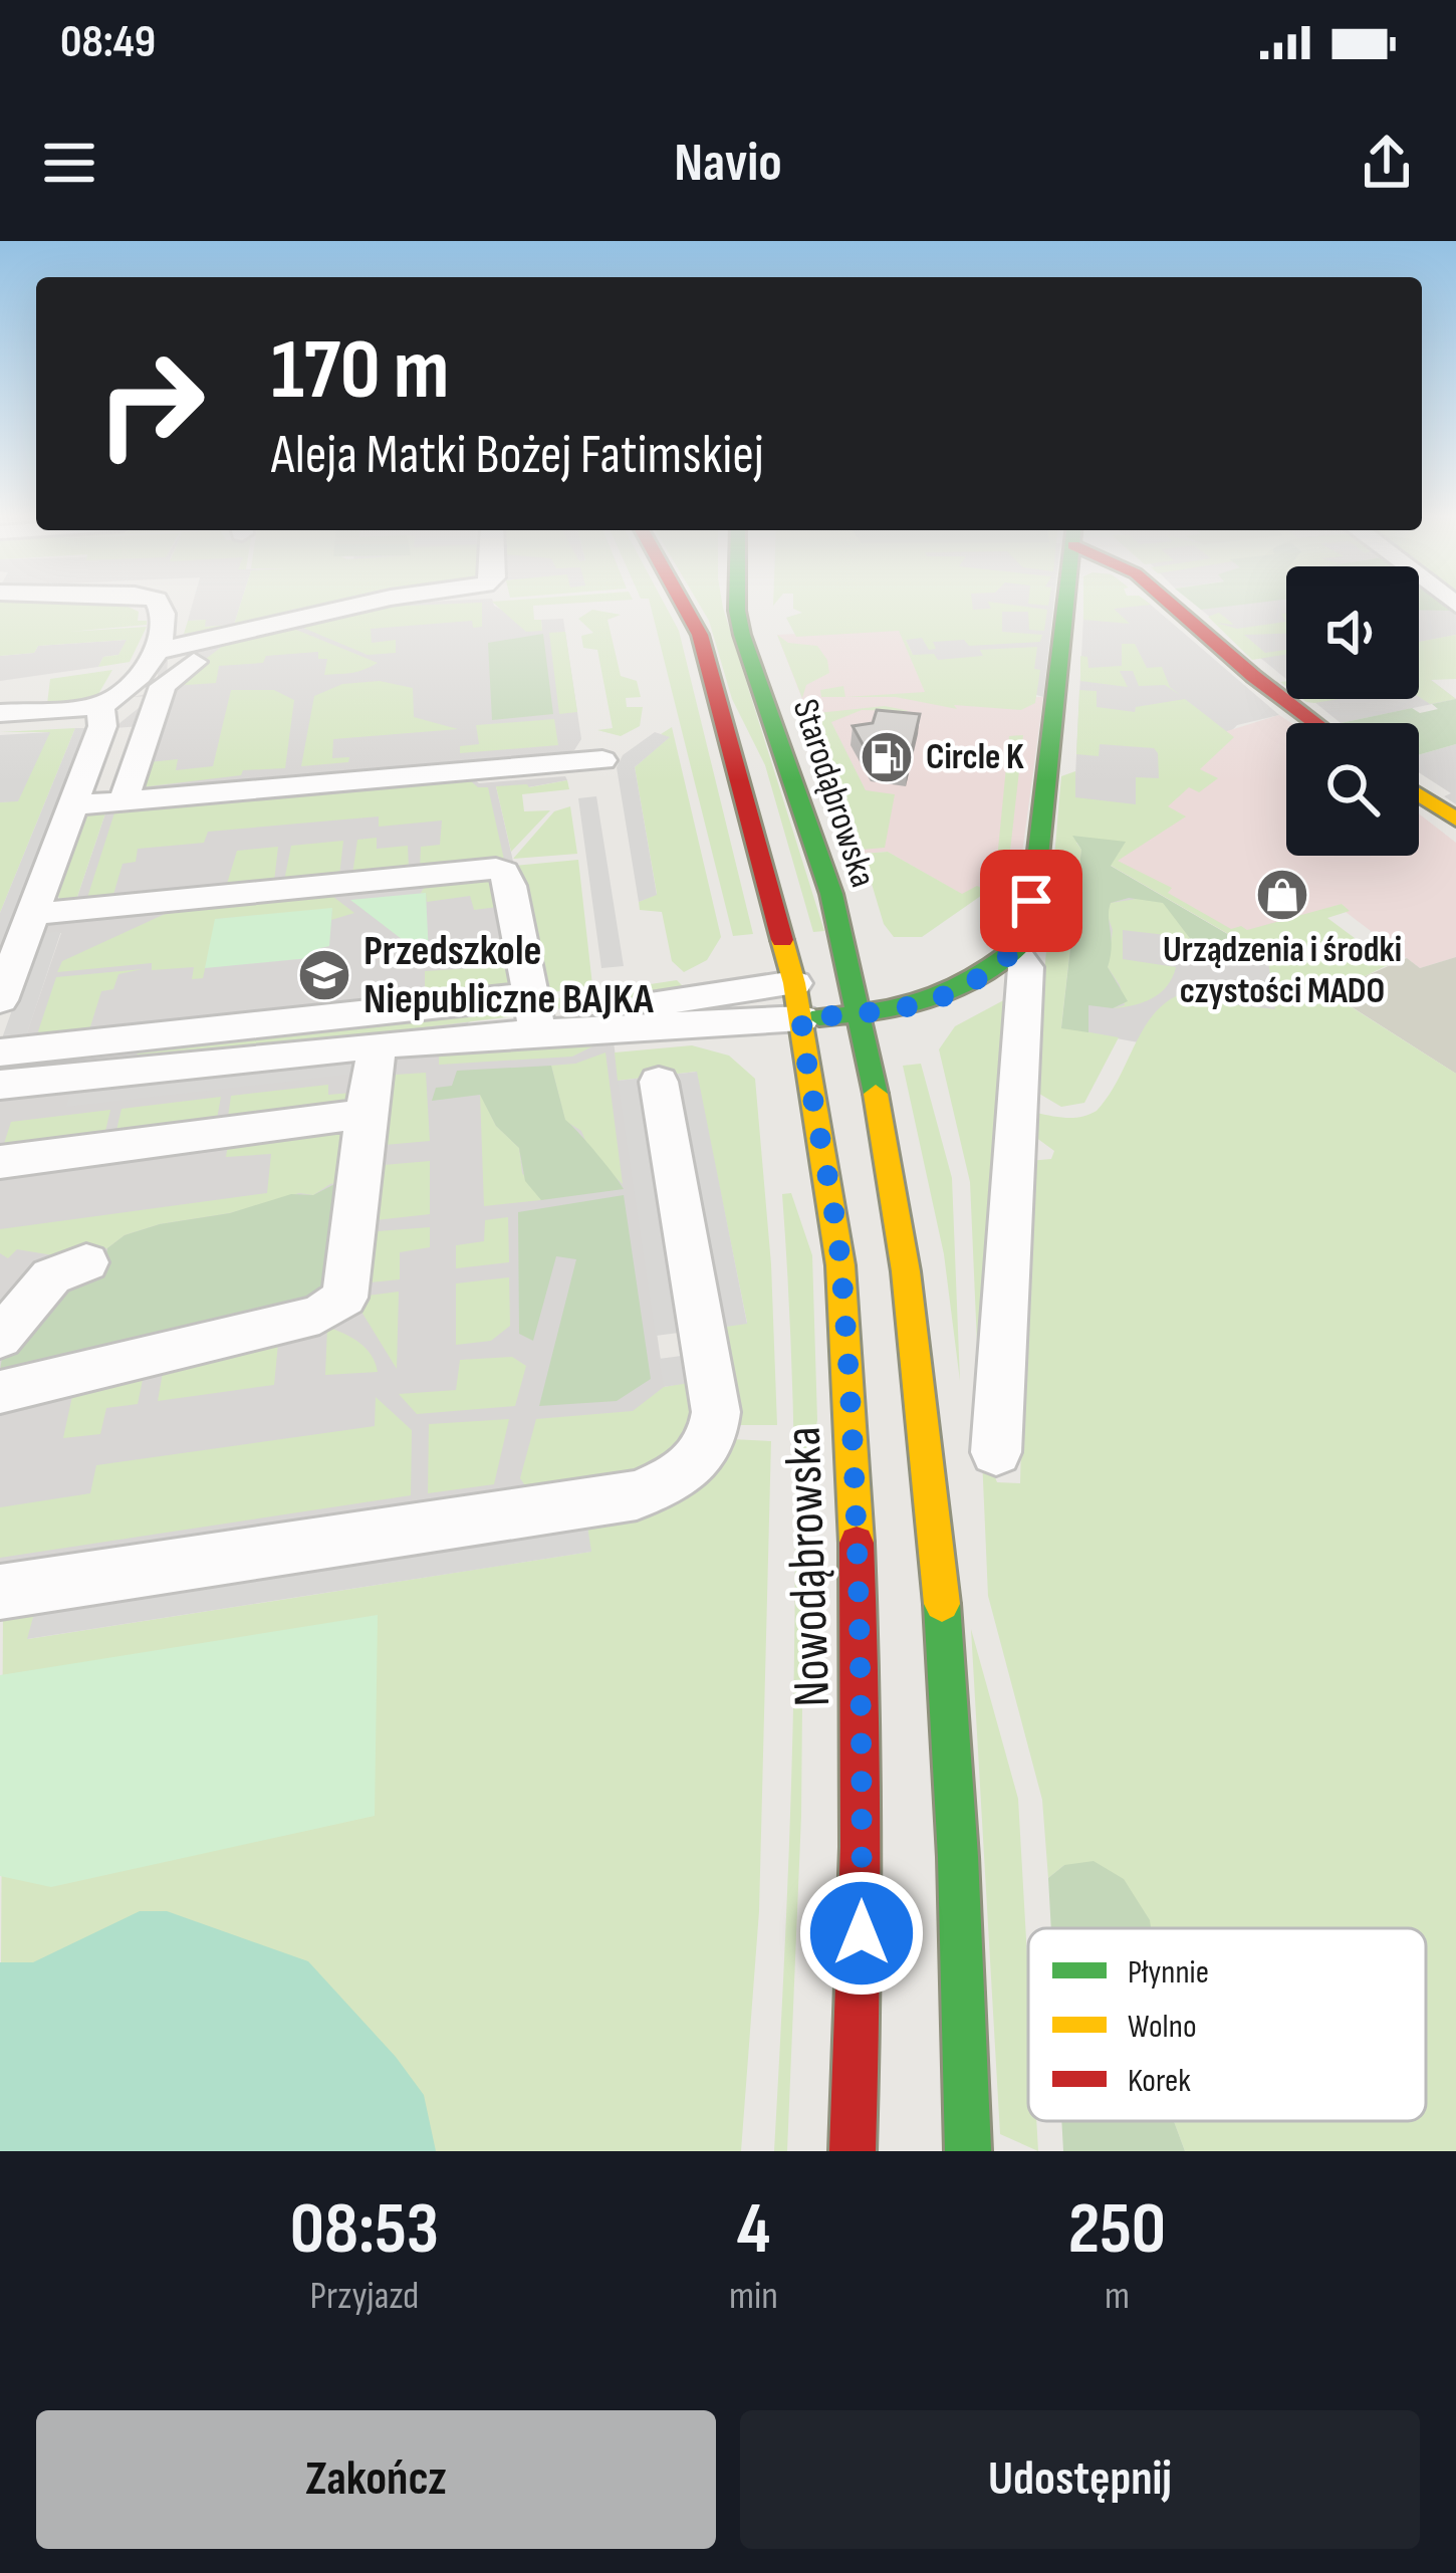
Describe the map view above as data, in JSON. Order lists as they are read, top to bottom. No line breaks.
{"streets":{"street":["Starodąbrowska","Nowodąbrowska"]},"crossings":[["Starodąbrowska","Nowodąbrowska"]],"places":{"fuel station":["Circle K"],"shop":["Urządzenia i środki czystości MADO"],"school or university":["Przedszkole Niepubliczne BAJKA"]},"legend":["Płynnie","Wolno","Korek"],"page":{"status":"08:49","header":"Navio","turn":["170 m","Aleja Matki Bożej Fatimskiej"],"eta":["08:53","Przyjazd","4","min","250","m"],"buttons":["Zakończ","Udostępnij"]}}
